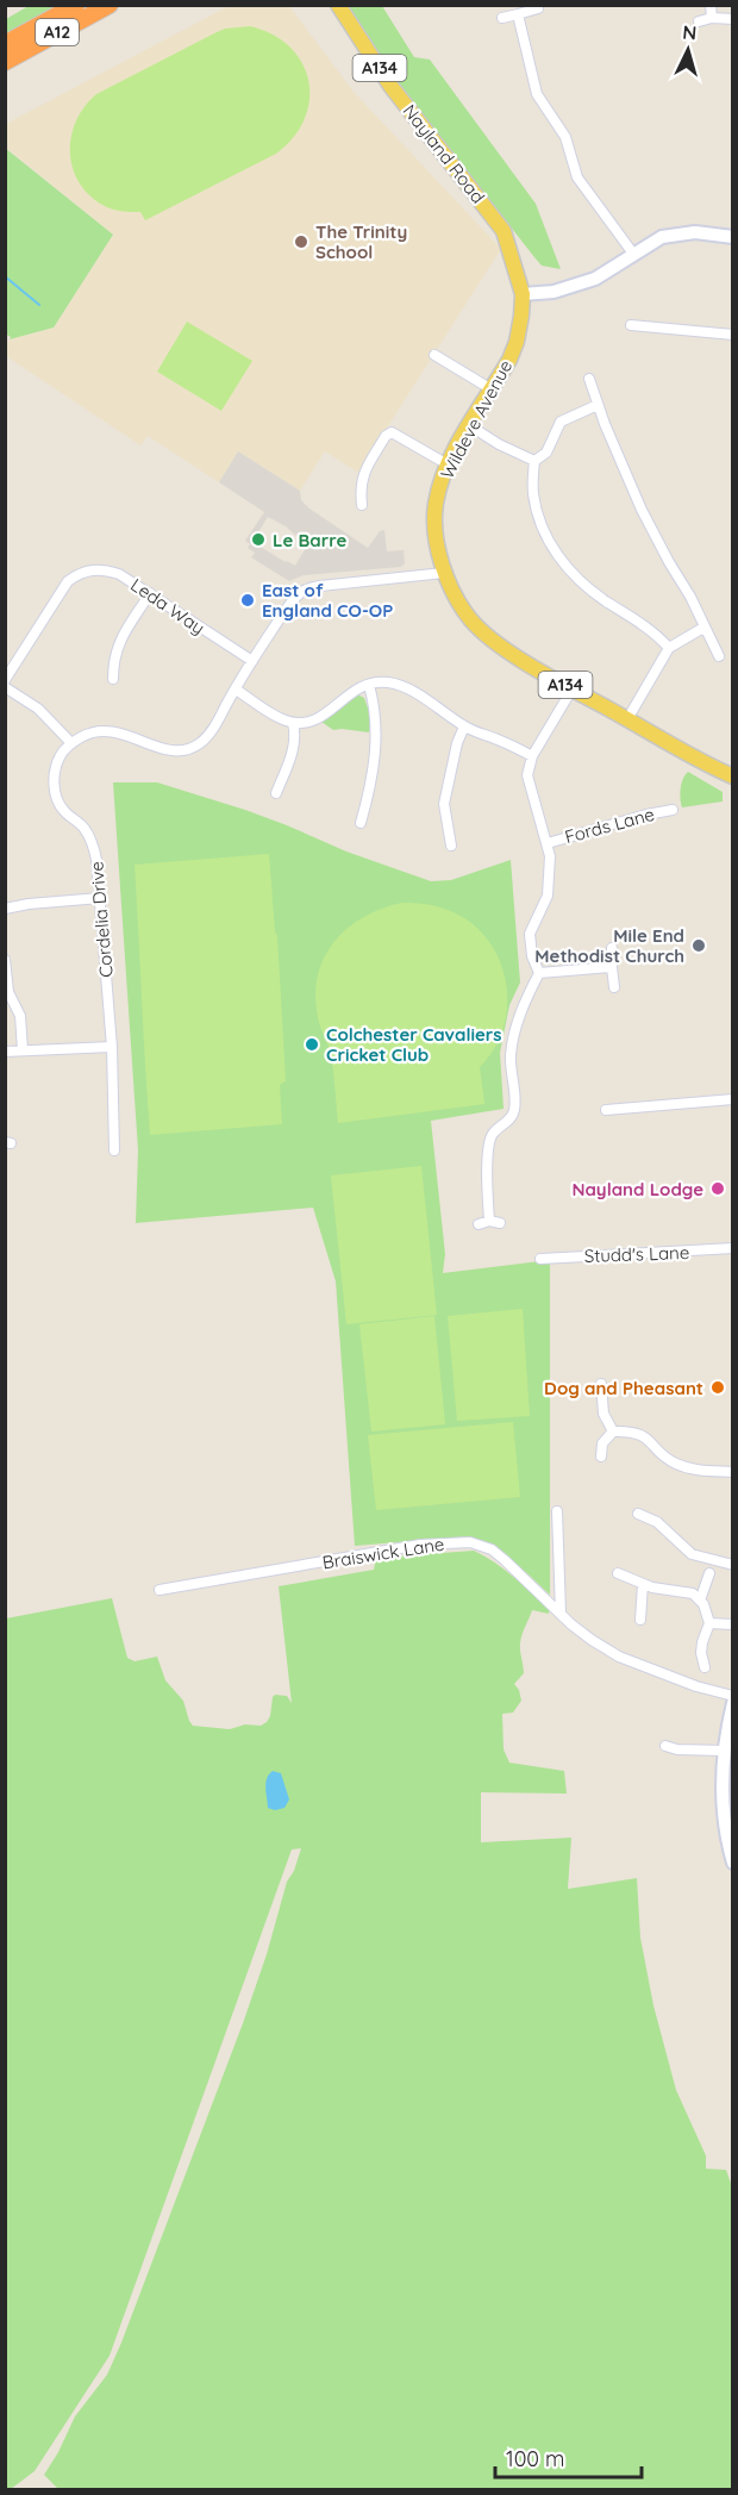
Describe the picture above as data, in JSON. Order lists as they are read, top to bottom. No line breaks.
{"streets":{"highway":["A12"],"main road":["A134","Nayland Road","Wildeve Avenue"],"street":["Leda Way","Fords Lane","Cordelia Drive","Studd's Lane","Braiswick Lane"]},"crossings":[["Nayland Road","Wildeve Avenue"]],"places":["The Trinity School","Le Barre","East of England CO-OP","Mile End Methodist Church","Colchester Cavaliers Cricket Club","Nayland Lodge","Dog and Pheasant"],"scale_bar":"100 m","north":"top"}
